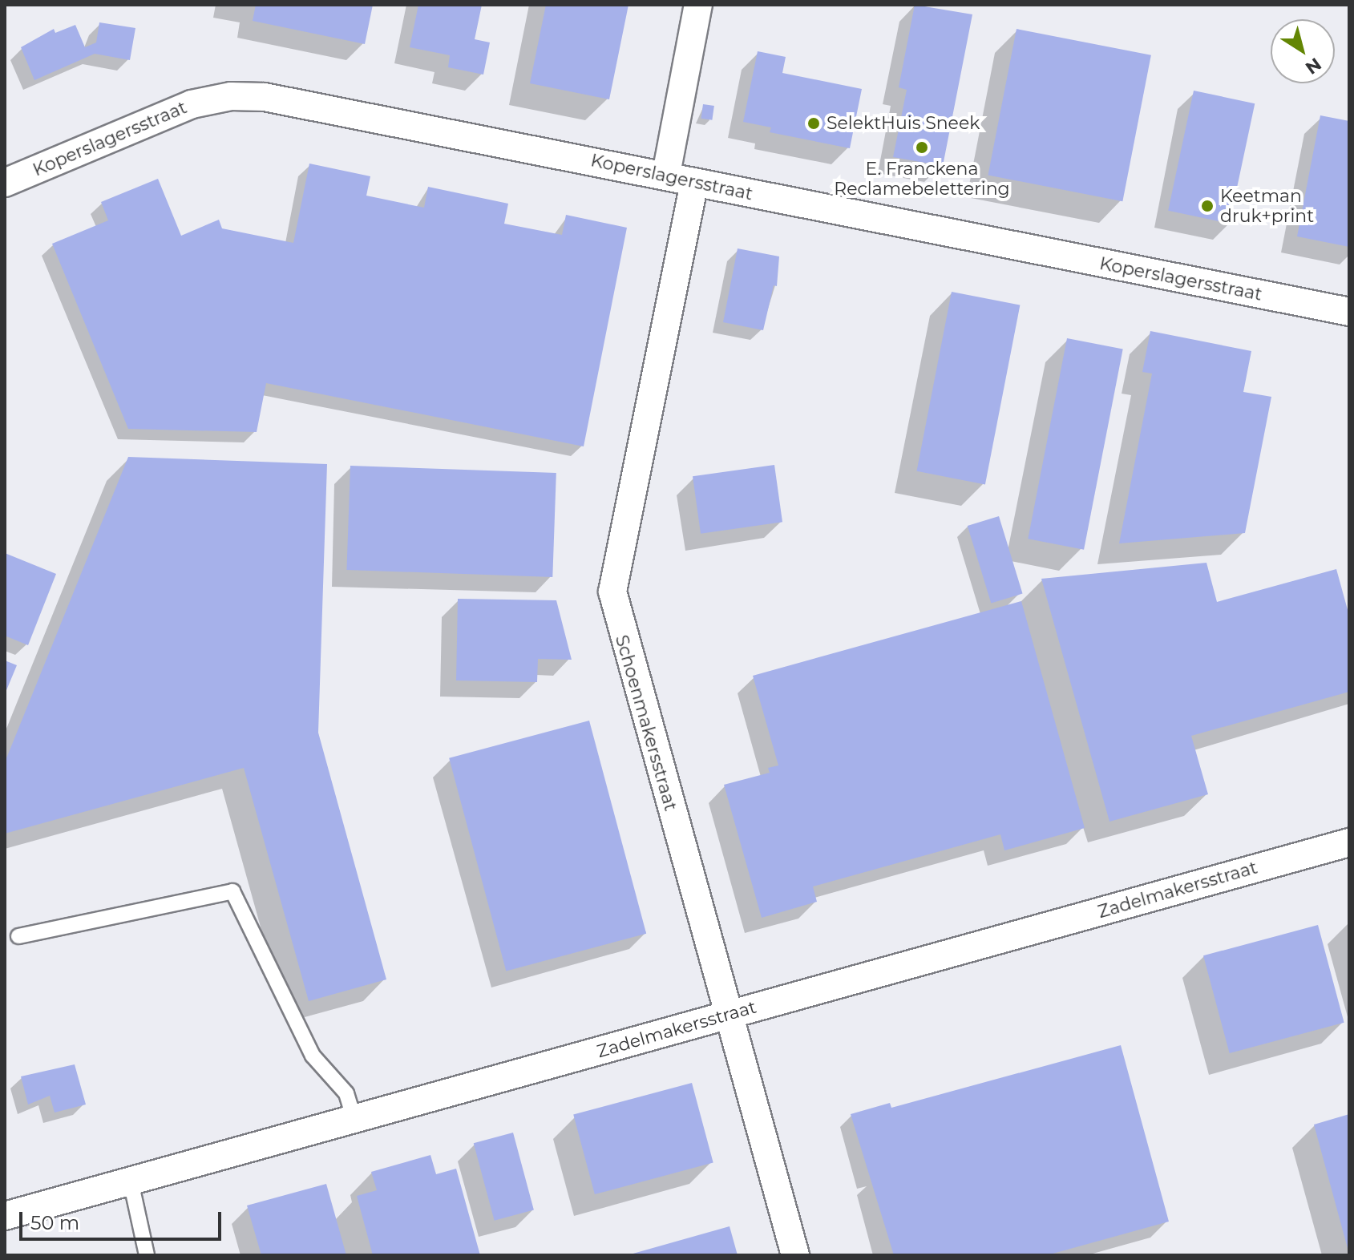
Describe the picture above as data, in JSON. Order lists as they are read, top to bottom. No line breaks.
{"streets":{"street":["Koperslagersstraat","Schoenmakersstraat","Zadelmakersstraat"]},"crossings":[["Koperslagersstraat","Schoenmakersstraat"],["Schoenmakersstraat","Zadelmakersstraat"]],"places":["SelektHuis Sneek","E. Franckena Reclamebelettering","Keetman druk+print"],"scale_bar":"50 m","north":"bottom right"}
